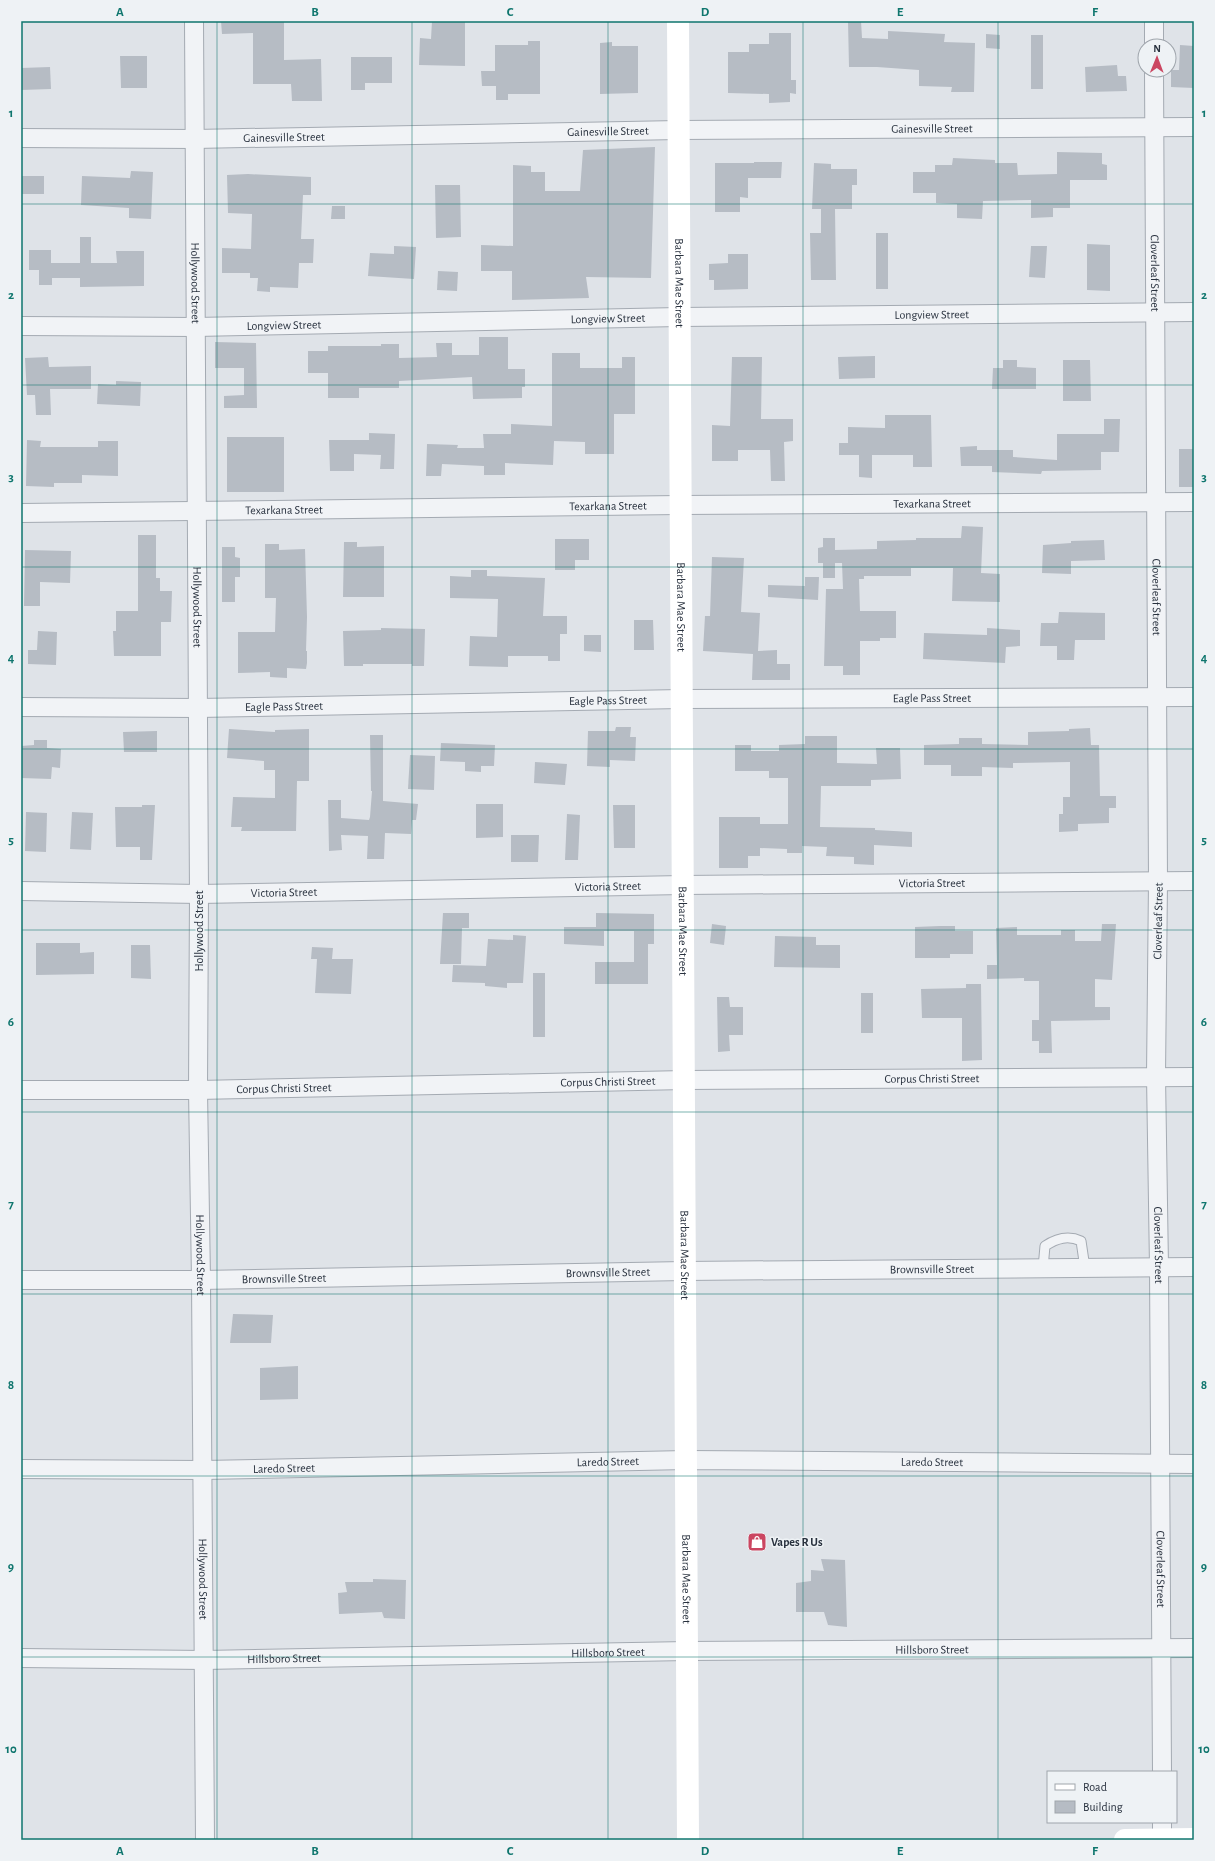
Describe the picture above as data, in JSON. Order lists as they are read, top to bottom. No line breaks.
{"streets":{"street":["Gainesville Street","Cloverleaf Street","Hollywood Street","Barbara Mae Street","Longview Street","Texarkana Street","Eagle Pass Street","Victoria Street","Corpus Christi Street","Brownsville Street","Laredo Street","Hillsboro Street"]},"crossings":[["Gainesville Street","Cloverleaf Street"],["Gainesville Street","Hollywood Street"],["Gainesville Street","Barbara Mae Street"],["Cloverleaf Street","Longview Street"],["Cloverleaf Street","Texarkana Street"],["Cloverleaf Street","Eagle Pass Street"],["Cloverleaf Street","Victoria Street"],["Cloverleaf Street","Corpus Christi Street"],["Cloverleaf Street","Brownsville Street"],["Cloverleaf Street","Laredo Street"],["Cloverleaf Street","Hillsboro Street"],["Hollywood Street","Longview Street"],["Hollywood Street","Texarkana Street"],["Hollywood Street","Eagle Pass Street"],["Hollywood Street","Victoria Street"],["Hollywood Street","Corpus Christi Street"],["Hollywood Street","Brownsville Street"],["Hollywood Street","Laredo Street"],["Hollywood Street","Hillsboro Street"],["Barbara Mae Street","Longview Street"],["Barbara Mae Street","Texarkana Street"],["Barbara Mae Street","Eagle Pass Street"],["Barbara Mae Street","Victoria Street"],["Barbara Mae Street","Corpus Christi Street"],["Barbara Mae Street","Brownsville Street"],["Barbara Mae Street","Laredo Street"],["Barbara Mae Street","Hillsboro Street"]],"places":{"shop":["Vapes R Us"]},"legend":["Road","Building"],"north":"top","grid":{"columns":["A","B","C","D","E","F"],"rows":["1","2","3","4","5","6","7","8","9","10"]}}
